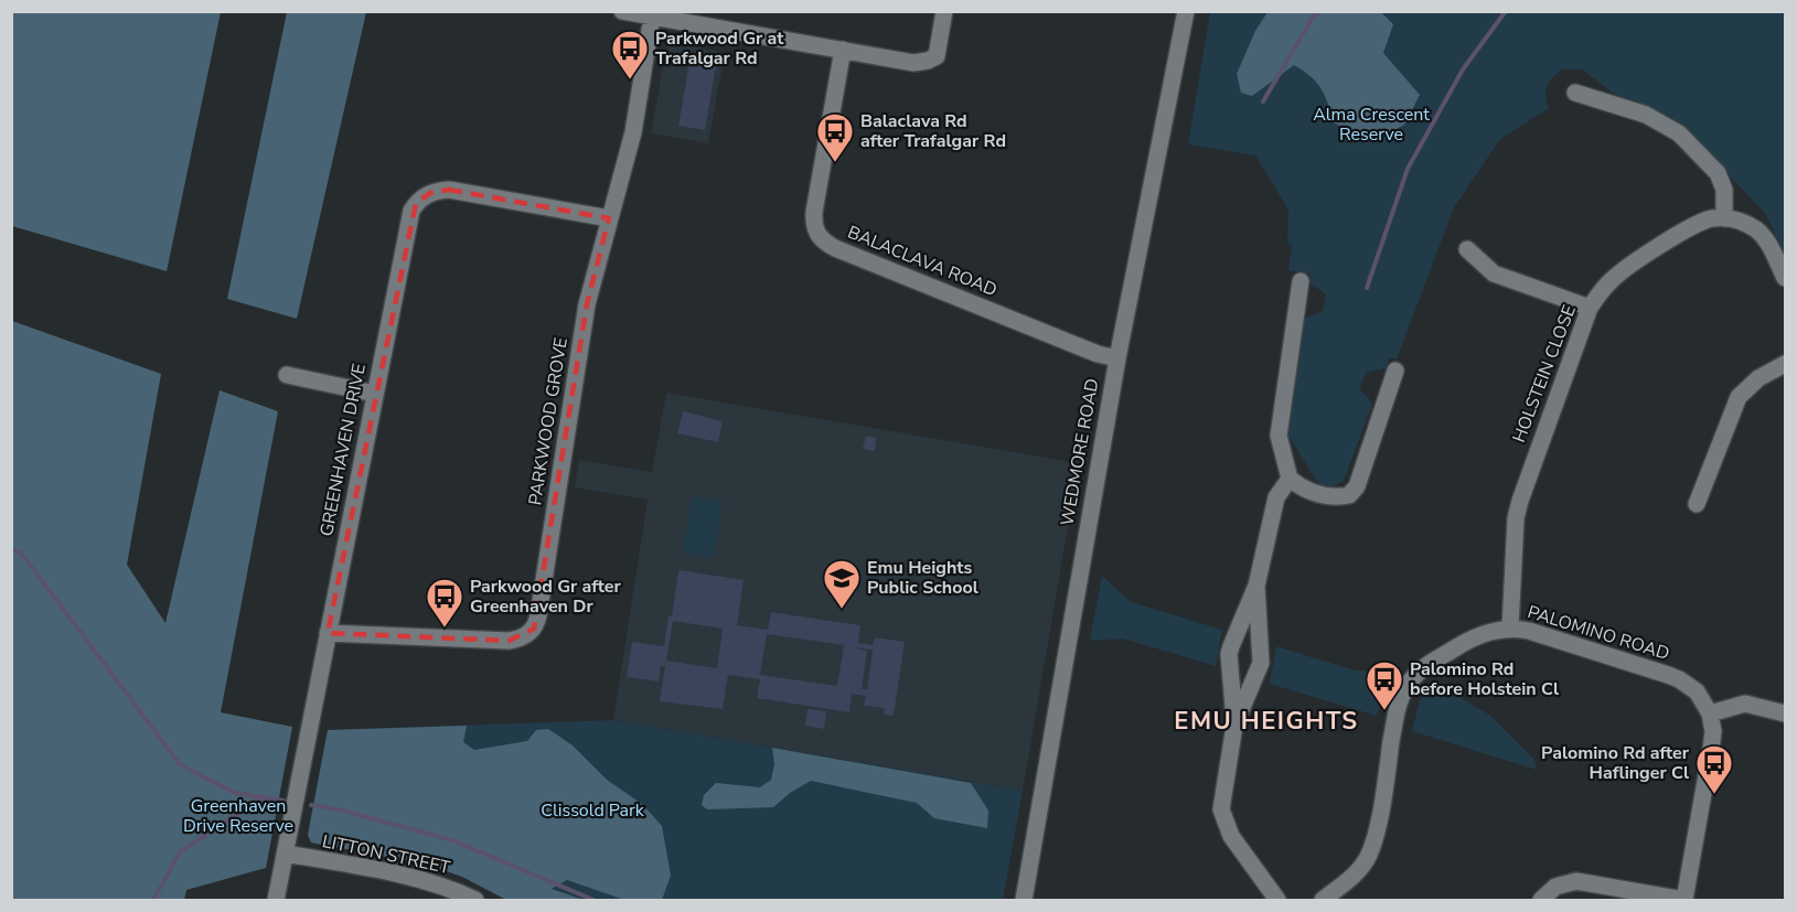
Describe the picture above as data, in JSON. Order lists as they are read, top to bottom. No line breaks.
{"streets":{"street":["BALACLAVA ROAD","HOLSTEIN CLOSE","PARKWOOD GROVE","GREENHAVEN DRIVE","WEDMORE ROAD","PALOMINO ROAD","LITTON STREET"]},"crossings":[["BALACLAVA ROAD","WEDMORE ROAD"],["HOLSTEIN CLOSE","PALOMINO ROAD"],["PARKWOOD GROVE","GREENHAVEN DRIVE"],["GREENHAVEN DRIVE","LITTON STREET"]],"districts":["EMU HEIGHTS"],"parks":["Alma Crescent Reserve","Greenhaven Drive Reserve","Clissold Park"],"places":{"bus stop":["Parkwood Gr at Trafalgar Rd","Balaclava Rd after Trafalgar Rd","Parkwood Gr after Greenhaven Dr","Palomino Rd before Holstein Cl","Palomino Rd after Haflinger Cl"],"school or university":["Emu Heights Public School"]}}
